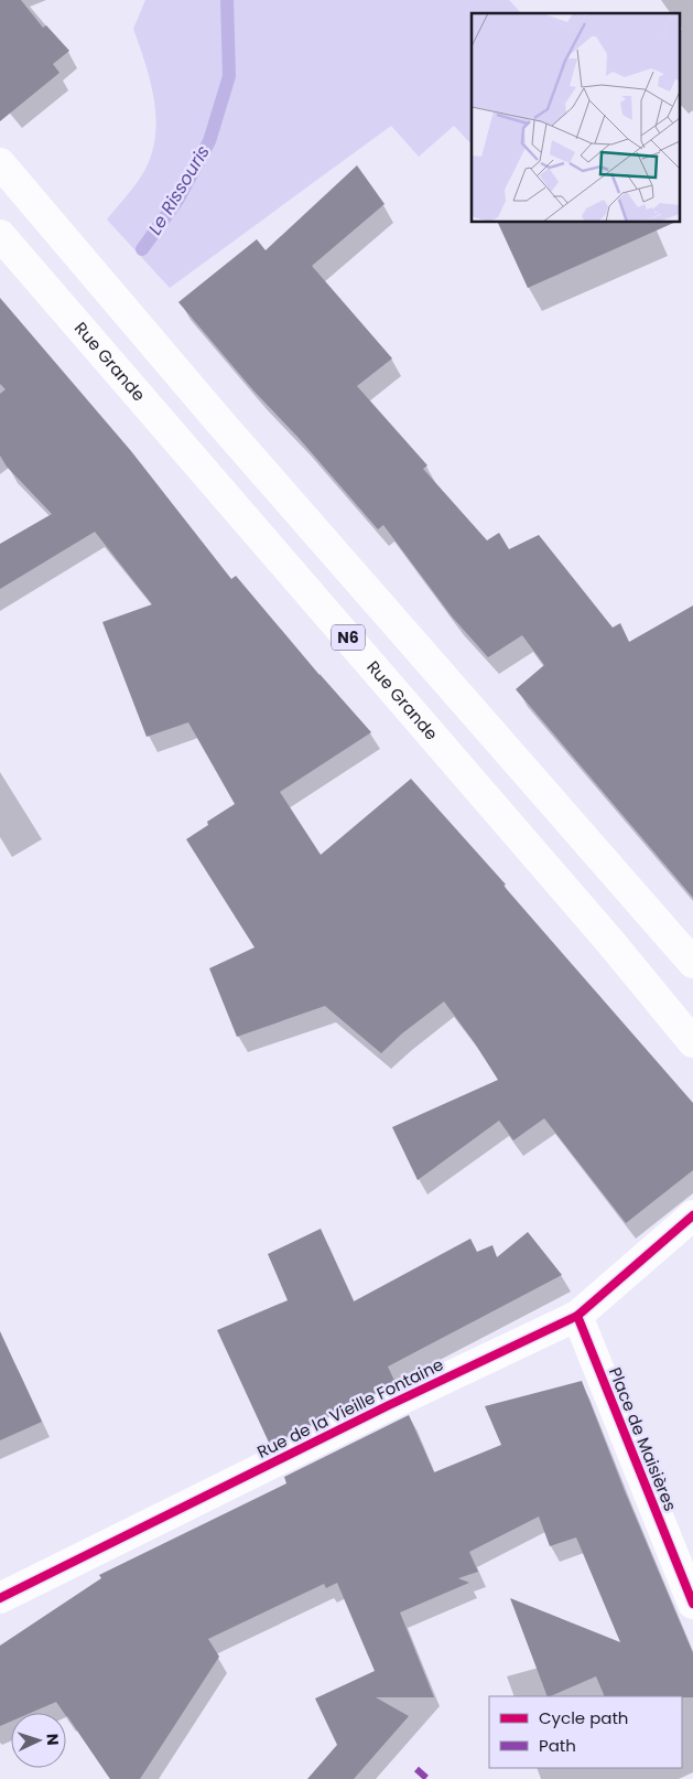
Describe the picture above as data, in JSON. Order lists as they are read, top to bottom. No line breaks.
{"streets":{"main road":["Rue Grande","N6","Rue de la Vieille Fontaine","Place de Maisières"]},"crossings":[["Rue de la Vieille Fontaine","Place de Maisières"]],"water":["Le Rissouris"],"legend":["Cycle path","Path"],"north":"right"}
